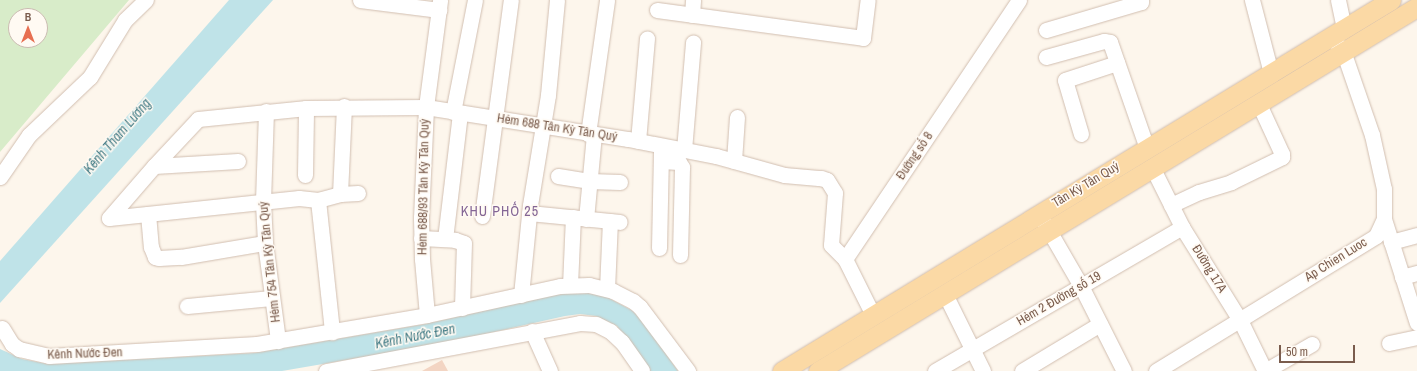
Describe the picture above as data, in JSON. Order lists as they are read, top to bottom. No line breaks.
{"streets":{"main road":["Tân Kỳ Tân Quý"],"street":["Hẻm 688 Tân Kỳ Tân Quý","Đường số 8","Hẻm 688/93 Tân Kỳ Tân Quý","Ap Chien Luoc","Hẻm 754 Tân Kỳ Tân Quý","Đường 17A","Hẻm 2 Đường số 19","Kênh Nước Đen"]},"crossings":[["Hẻm 688 Tân Kỳ Tân Quý","Đường số 8"],["Hẻm 688 Tân Kỳ Tân Quý","Hẻm 688/93 Tân Kỳ Tân Quý"],["Hẻm 688 Tân Kỳ Tân Quý","Hẻm 754 Tân Kỳ Tân Quý"],["Tân Kỳ Tân Quý","Ap Chien Luoc"],["Tân Kỳ Tân Quý","Đường 17A"],["Hẻm 688/93 Tân Kỳ Tân Quý","Kênh Nước Đen"],["Ap Chien Luoc","Đường 17A"],["Hẻm 754 Tân Kỳ Tân Quý","Kênh Nước Đen"],["Đường 17A","Hẻm 2 Đường số 19"]],"districts":["KHU PHỐ 25"],"water":["Kênh Tham Lương","Kênh Nước Đen"],"scale_bar":"50 m","north":"top"}
